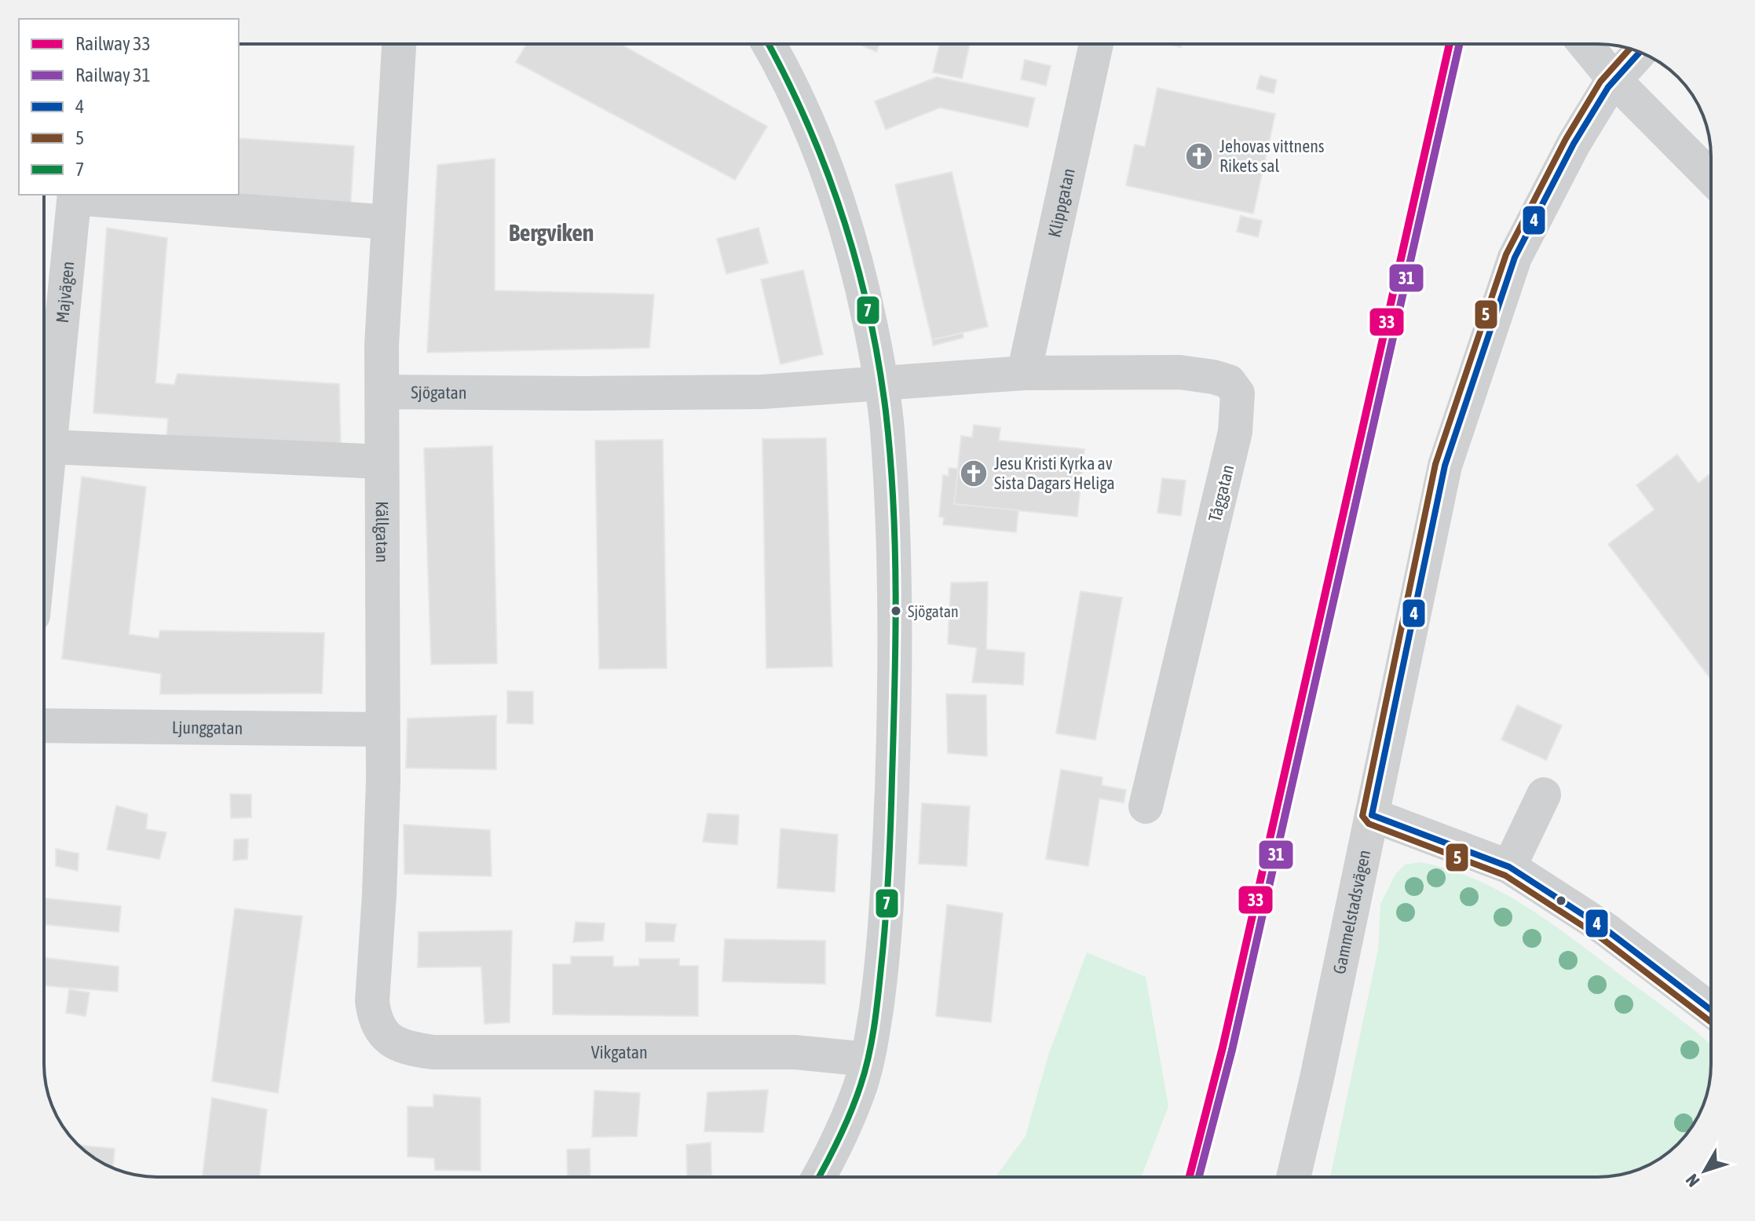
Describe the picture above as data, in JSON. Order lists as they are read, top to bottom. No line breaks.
{"streets":{"street":["Klippgatan","Majvägen","Sjögatan","Tåggatan","Källgatan","Ljunggatan","Gammelstadsvägen","Vikgatan"]},"crossings":[["Klippgatan","Sjögatan"],["Klippgatan","Tåggatan"],["Sjögatan","Tåggatan"],["Sjögatan","Källgatan"],["Källgatan","Ljunggatan"],["Källgatan","Vikgatan"]],"districts":["Bergviken"],"places":{"church":["Jehovas vittnens Rikets sal","Jesu Kristi Kyrka av Sista Dagars Heliga"],"other":["Sjögatan"]},"lines":["rail line 33","rail line 31","transit line 7","transit line 5","transit line 4"],"legend":["Railway 33","Railway 31","4","5","7"],"north":"bottom left"}
